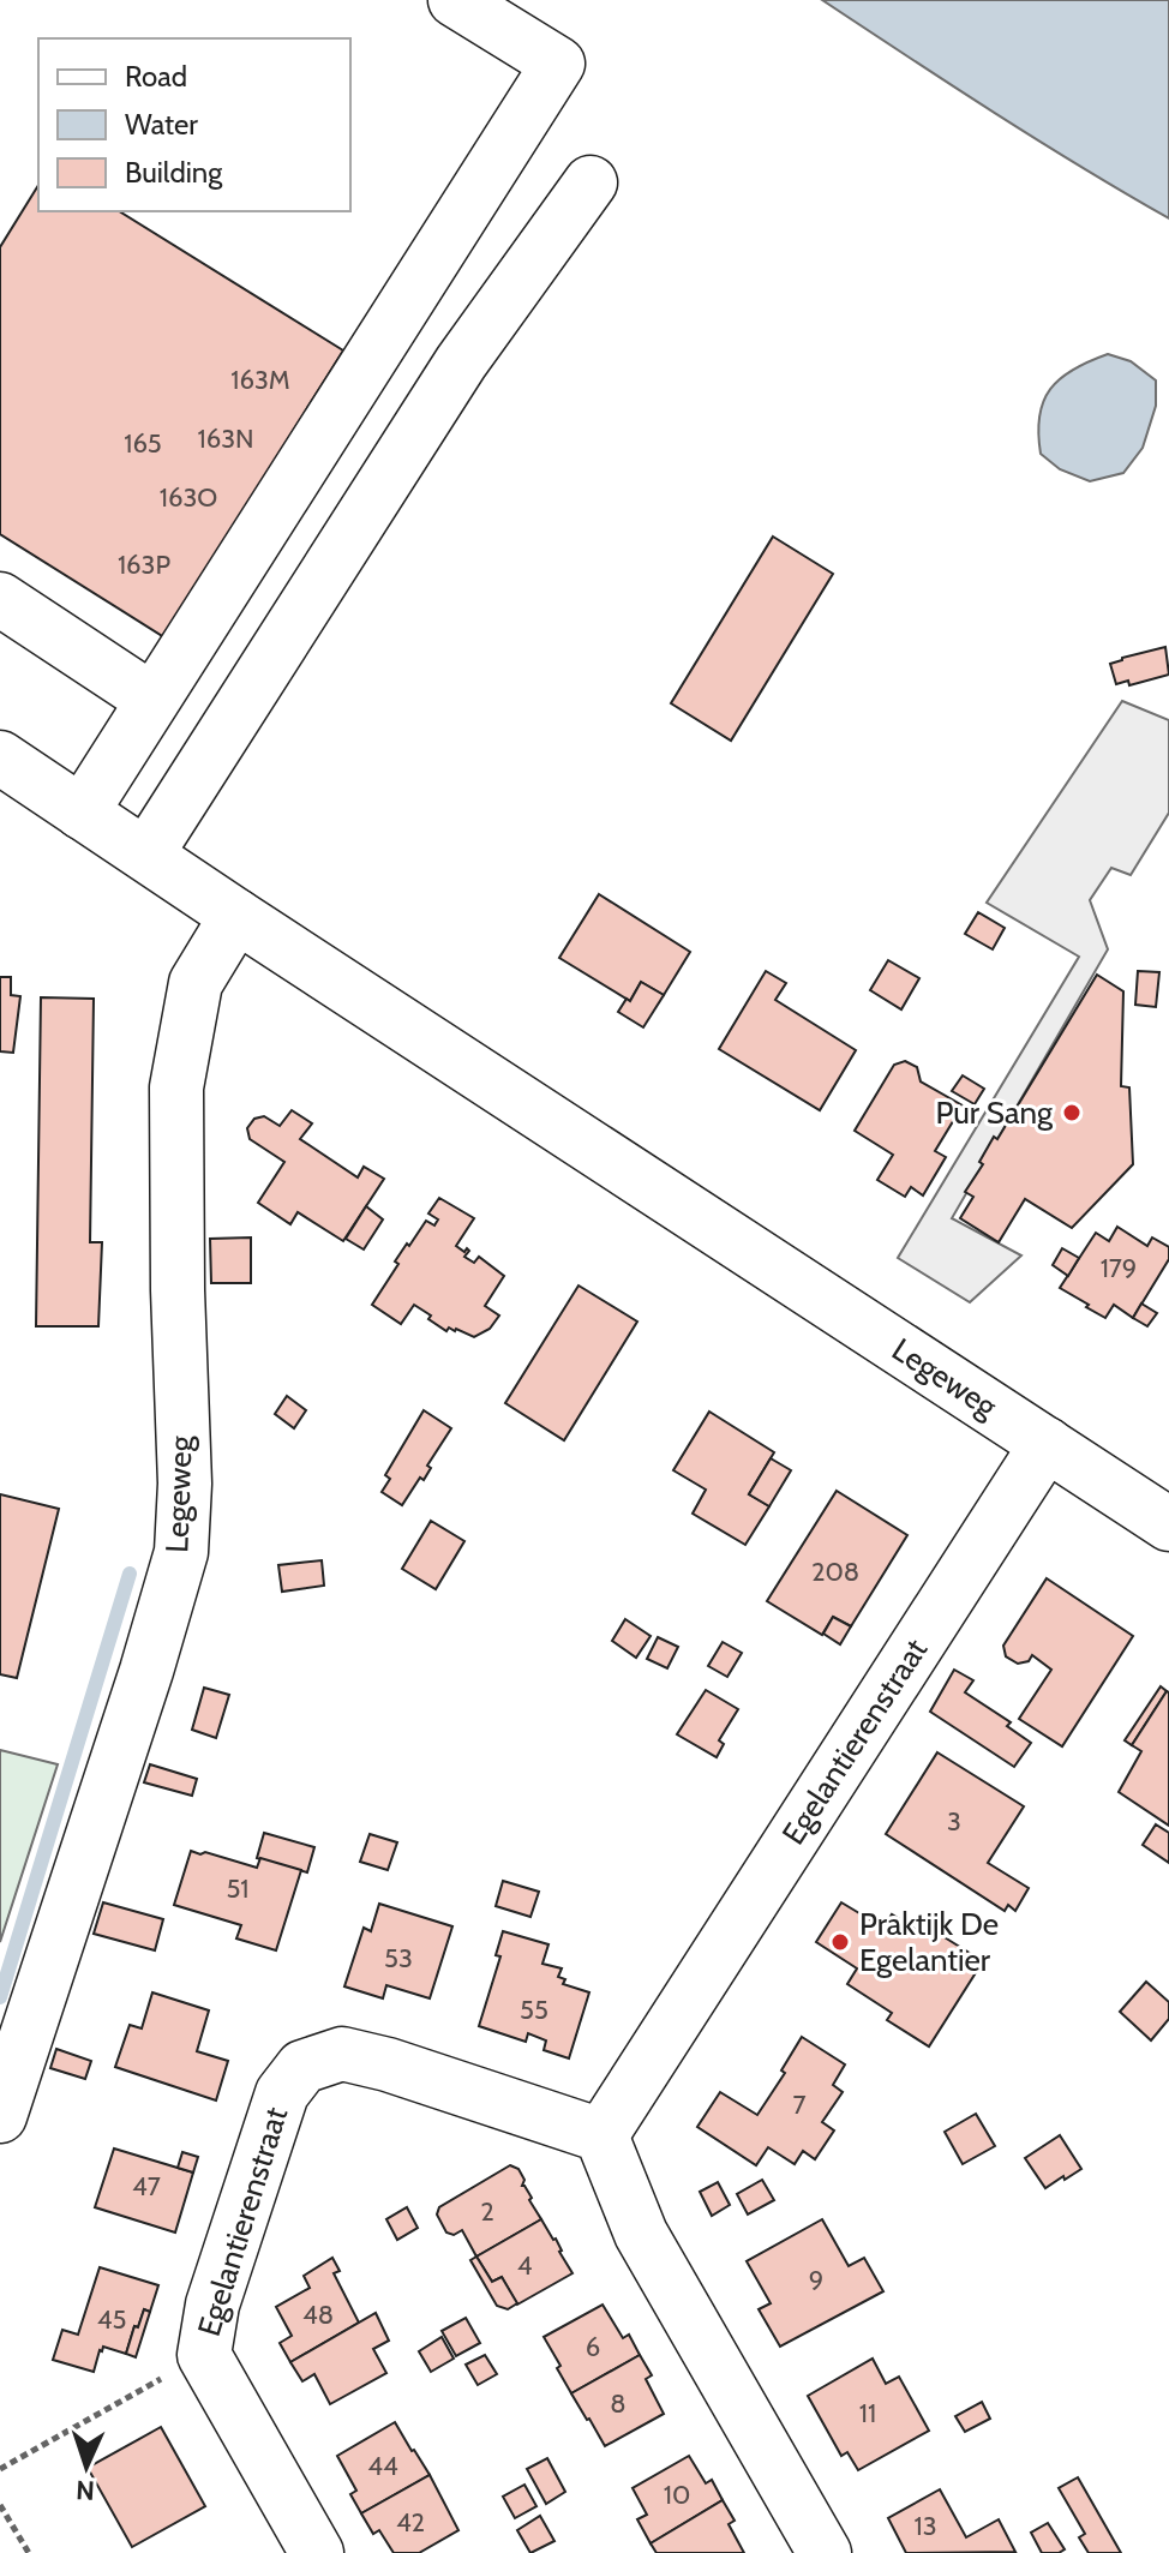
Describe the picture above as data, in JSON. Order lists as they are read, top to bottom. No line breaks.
{"streets":{"street":["Legeweg","Egelantierenstraat"]},"crossings":[["Legeweg","Egelantierenstraat"]],"places":["Pur Sang","Praktijk De Egelantier"],"house_numbers":["163M","163N","165","163O","163P","179","208","3","51","53","55","7","47","2","4","9","48","45","6","8","11","44","10","42","13"],"legend":["Road","Water","Building"],"north":"bottom"}
